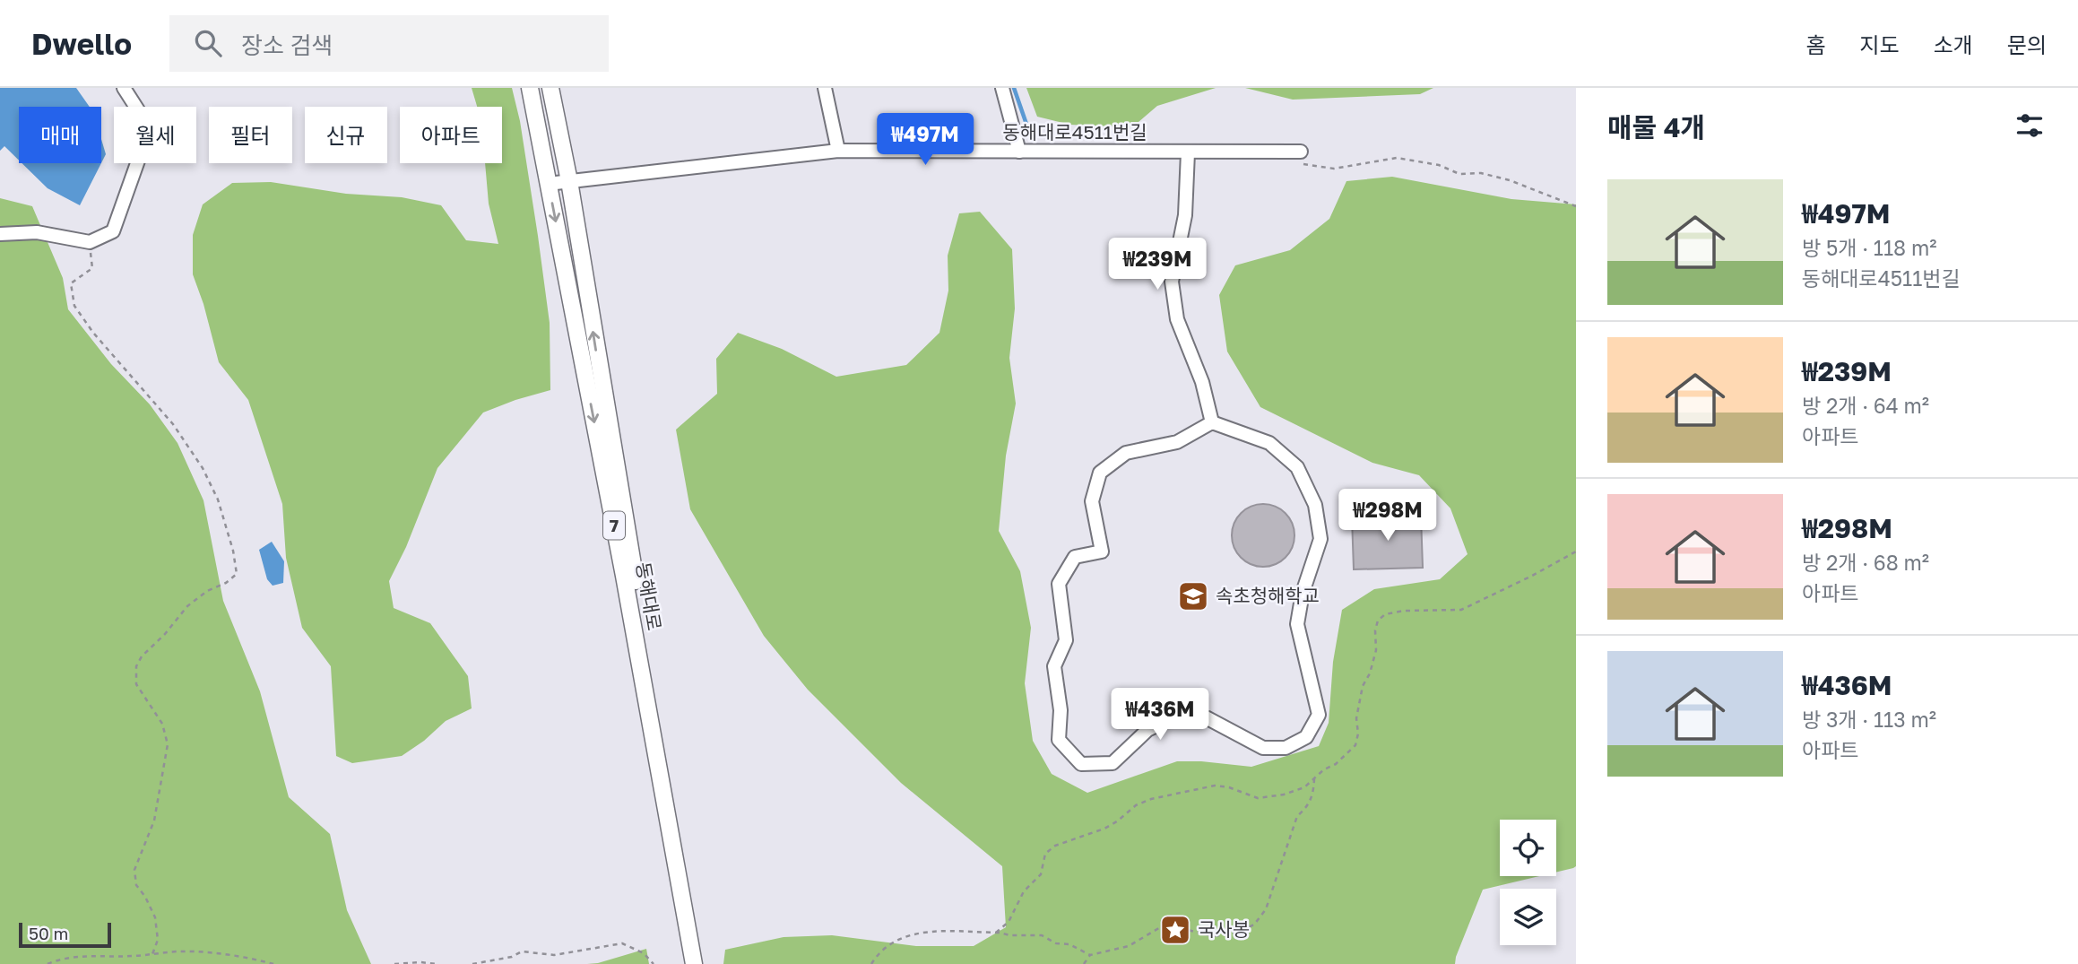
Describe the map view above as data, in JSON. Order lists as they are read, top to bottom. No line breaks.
{"streets":{"main road":["7","동해대로"],"street":["동해대로4511번길"]},"crossings":[["동해대로4511번길","동해대로"]],"places":{"school or university":["속초청해학교"],"place":["국사봉"]},"scale_bar":"50 m","page":{"header":"Dwello","search":"장소 검색","nav":["홈","지도","소개","문의"],"heading":"매물 4개","chip":["매매","월세","필터","신규","아파트"],"price":["₩497M","₩239M","₩298M","₩436M"],"list":[{"name":"₩497M","note":"방 5개 · 118 m² · 동해대로4511번길"},{"name":"₩239M","note":"방 2개 · 64 m² · 아파트"},{"name":"₩298M","note":"방 2개 · 68 m² · 아파트"},{"name":"₩436M","note":"방 3개 · 113 m² · 아파트"}],"scale":"50 m"}}
